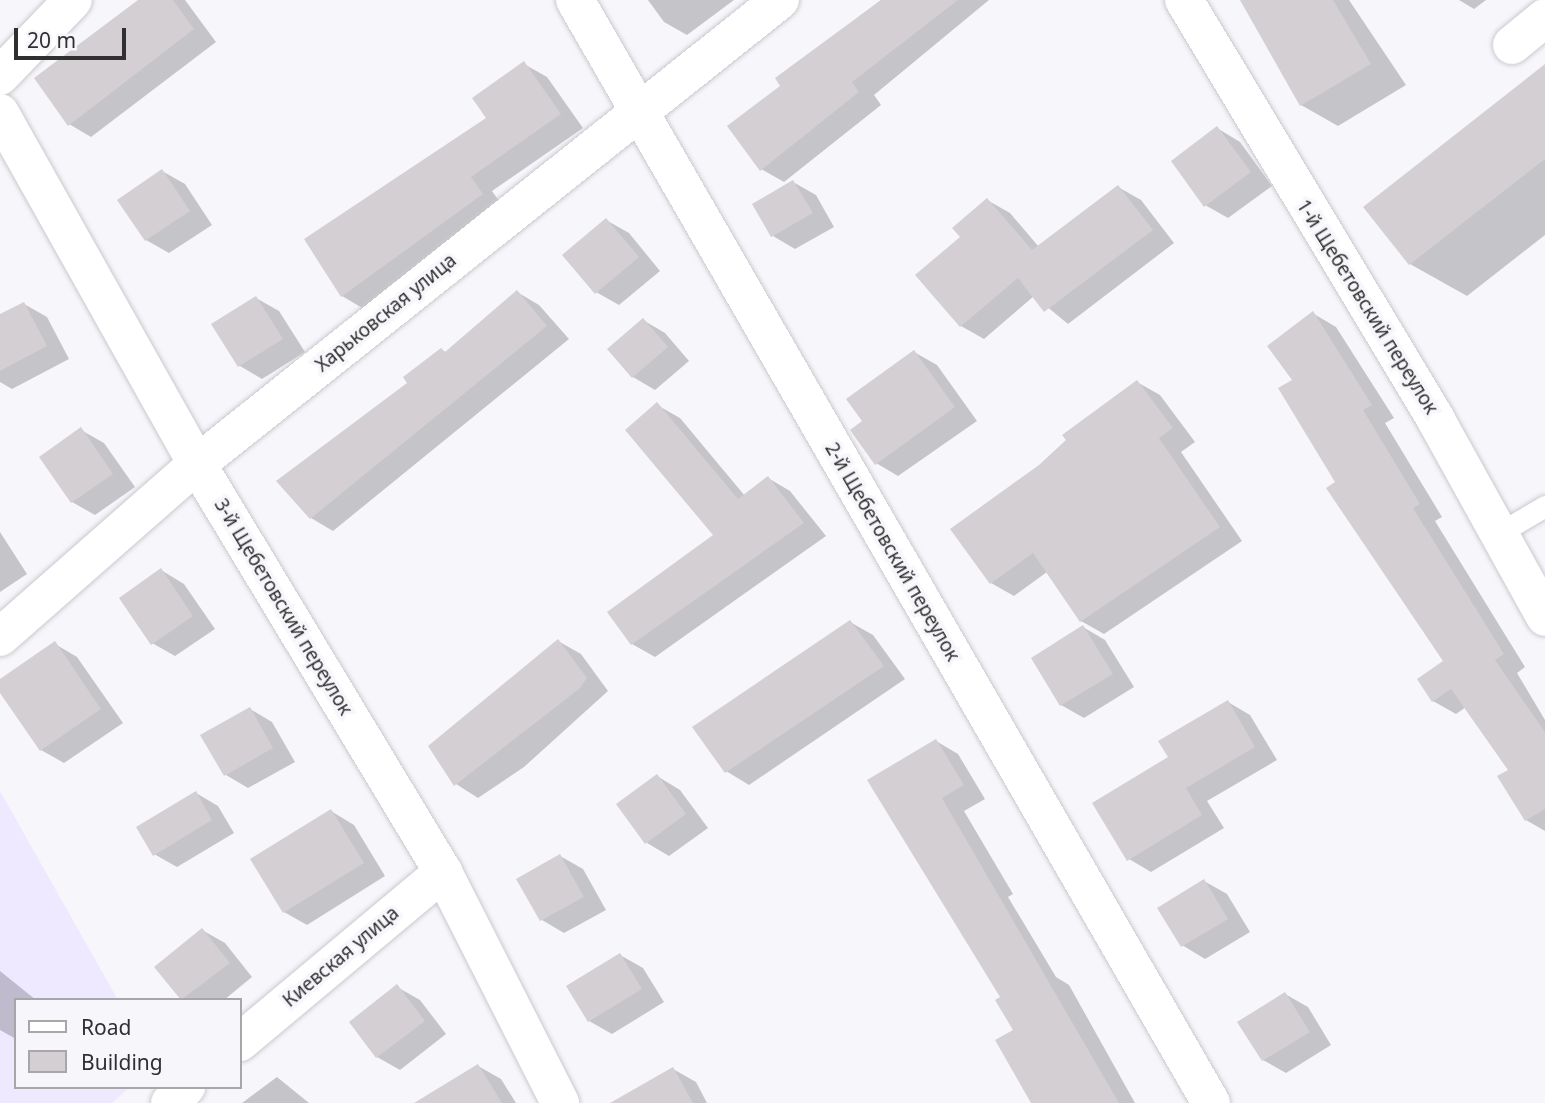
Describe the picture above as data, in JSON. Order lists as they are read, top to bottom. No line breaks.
{"streets":{"street":["1-й Щебетовский переулок","Харьковская улица","2-й Щебетовский переулок","3-й Щебетовский переулок","Киевская улица"]},"crossings":[["Харьковская улица","2-й Щебетовский переулок"],["Харьковская улица","3-й Щебетовский переулок"],["3-й Щебетовский переулок","Киевская улица"]],"legend":["Road","Building"],"scale_bar":"20 m"}
